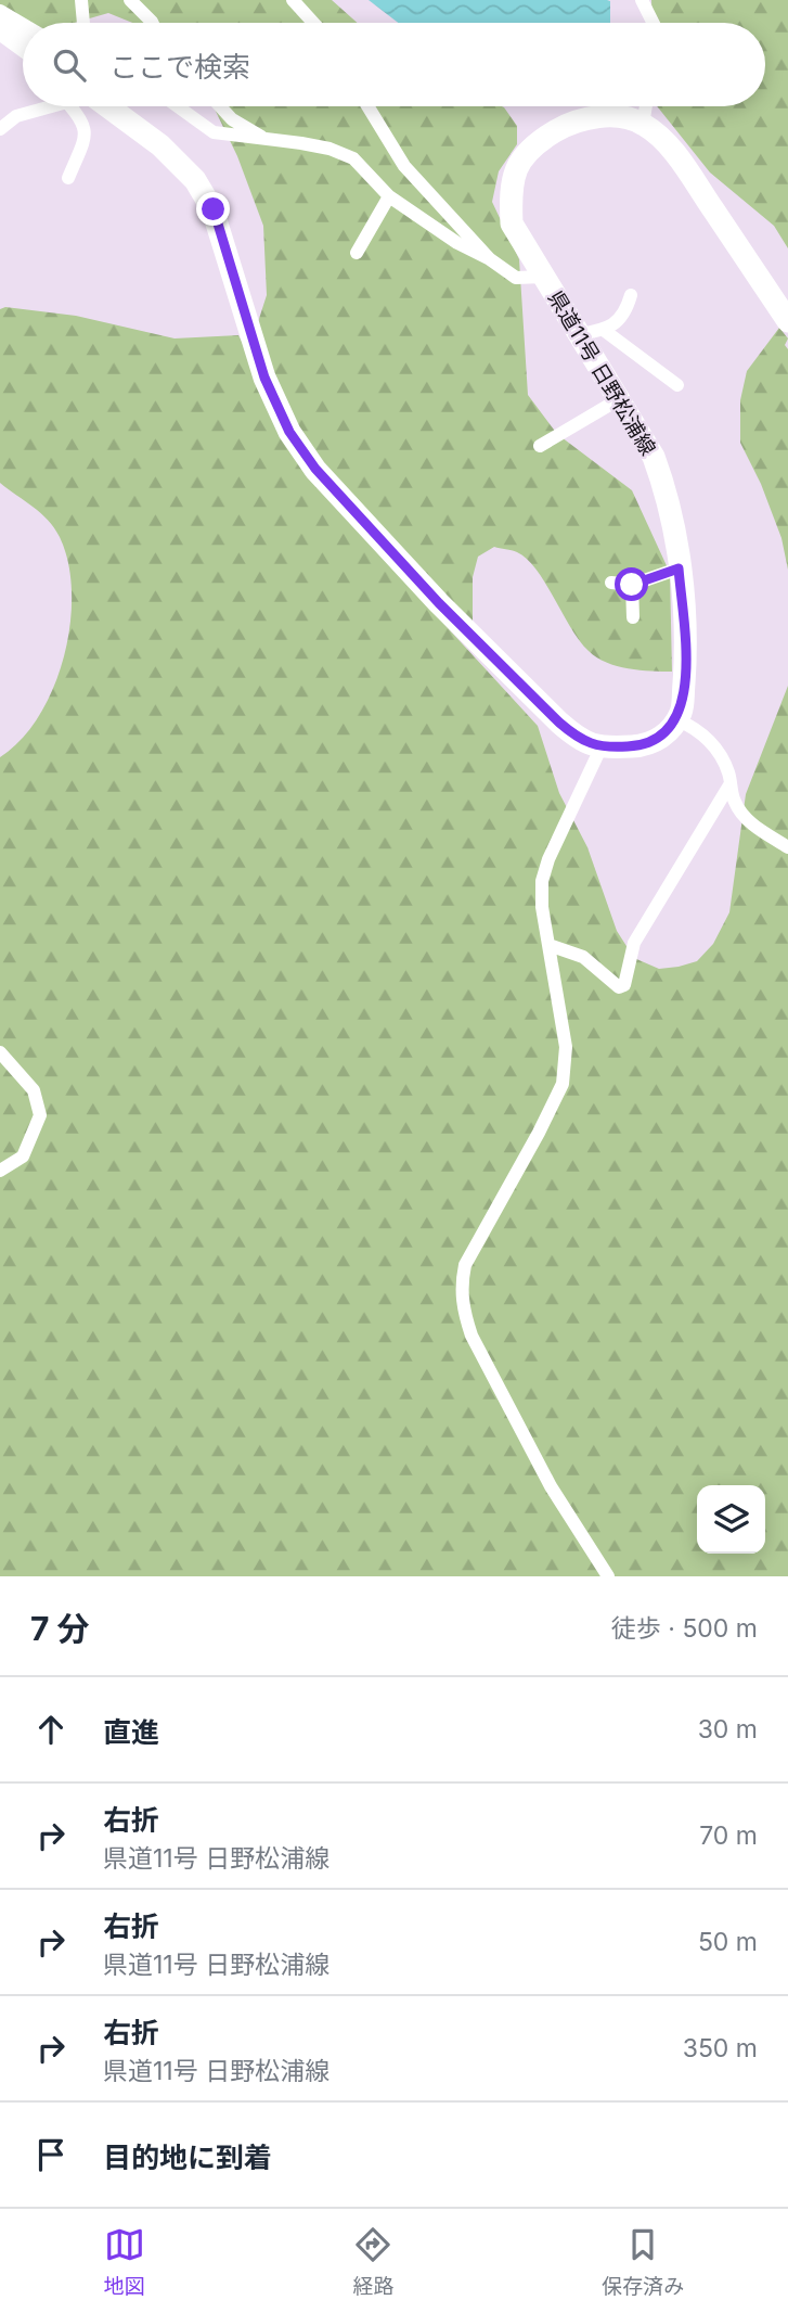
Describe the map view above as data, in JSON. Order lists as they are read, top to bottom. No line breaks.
{"streets":{"main road":["県道11号 日野松浦線"]},"page":{"search":"ここで検索","heading":["7 分","徒歩 · 500 m"],"list":[["直進","30 m"],["右折","県道11号 日野松浦線","70 m"],["右折","県道11号 日野松浦線","50 m"],["右折","県道11号 日野松浦線","350 m"],"目的地に到着"],"nav":["地図","経路","保存済み"]}}
